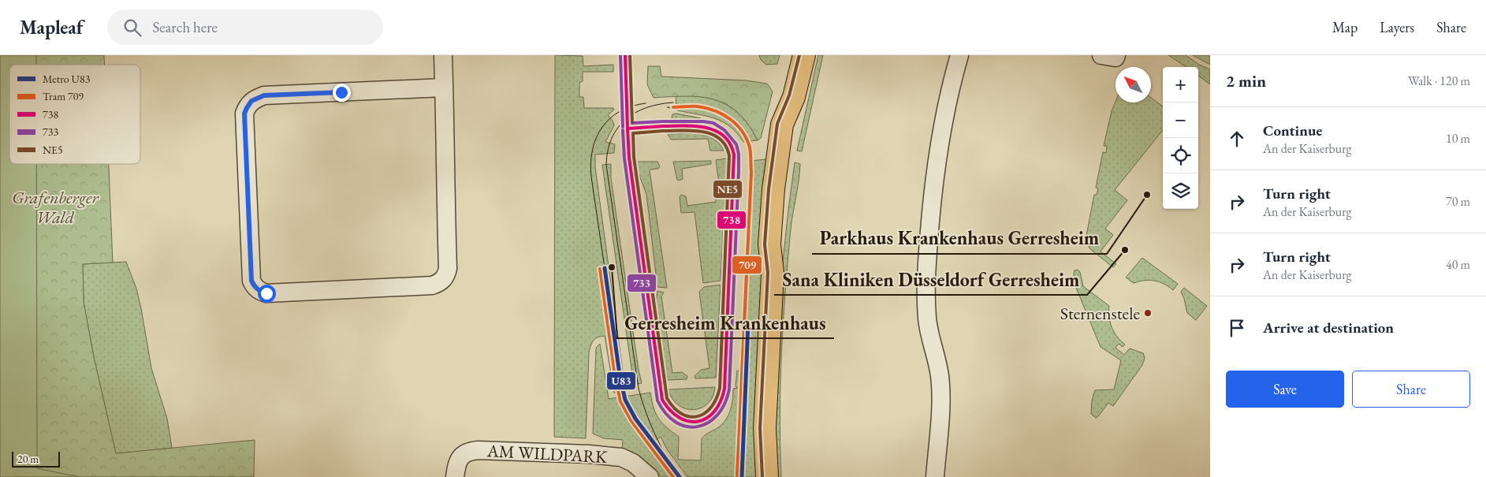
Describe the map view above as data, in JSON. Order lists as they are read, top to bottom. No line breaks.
{"streets":{"street":["AM WILDPARK"]},"parks":["Grafenberger Wald"],"places":["Parkhaus Krankenhaus Gerresheim","Sana Kliniken Düsseldorf Gerresheim","Gerresheim Krankenhaus","Sternenstele"],"lines":["transit line 738","transit line 733","transit line NE5","tram line 709","metro line U83"],"legend":["Metro U83","Tram 709","738","733","NE5"],"scale_bar":"20 m","north":"top left","page":{"header":"Mapleaf","search":"Search here","nav":["Map","Layers","Share"],"heading":["2 min","Walk · 120 m"],"map_buttons":["+","−"],"list":[["Continue","An der Kaiserburg","10 m"],["Turn right","An der Kaiserburg","70 m"],["Turn right","An der Kaiserburg","40 m"],"Arrive at destination"],"buttons":["Save","Share"],"scale":"20 m"}}
